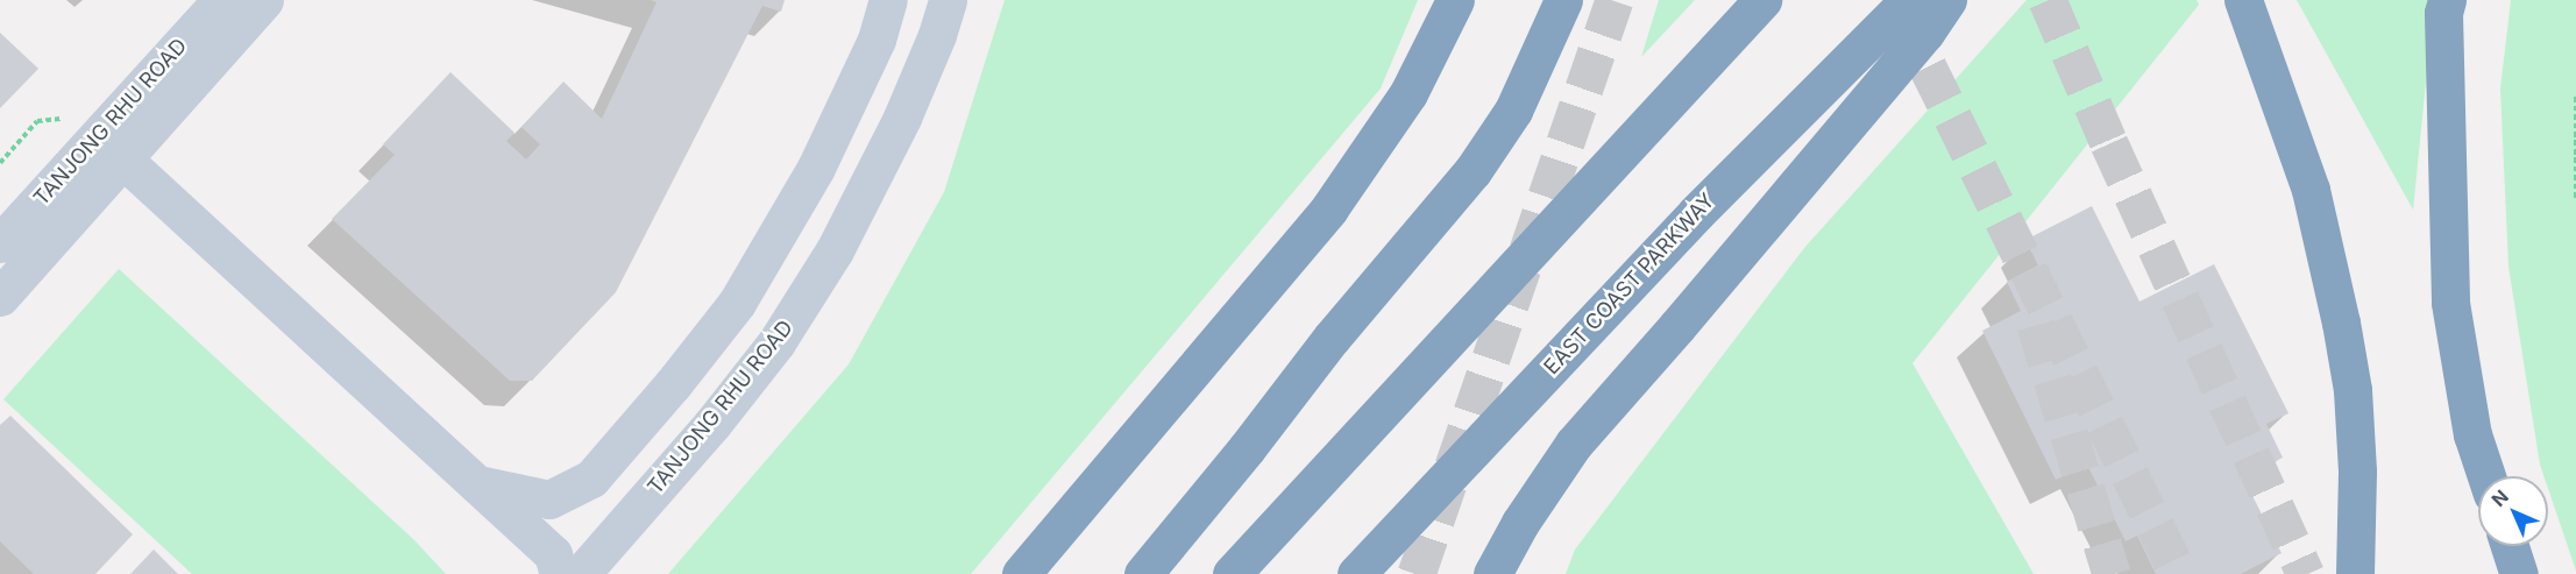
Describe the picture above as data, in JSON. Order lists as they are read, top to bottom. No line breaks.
{"streets":{"highway":["EAST COAST PARKWAY"],"street":["TANJONG RHU ROAD"]},"north":"top left"}
